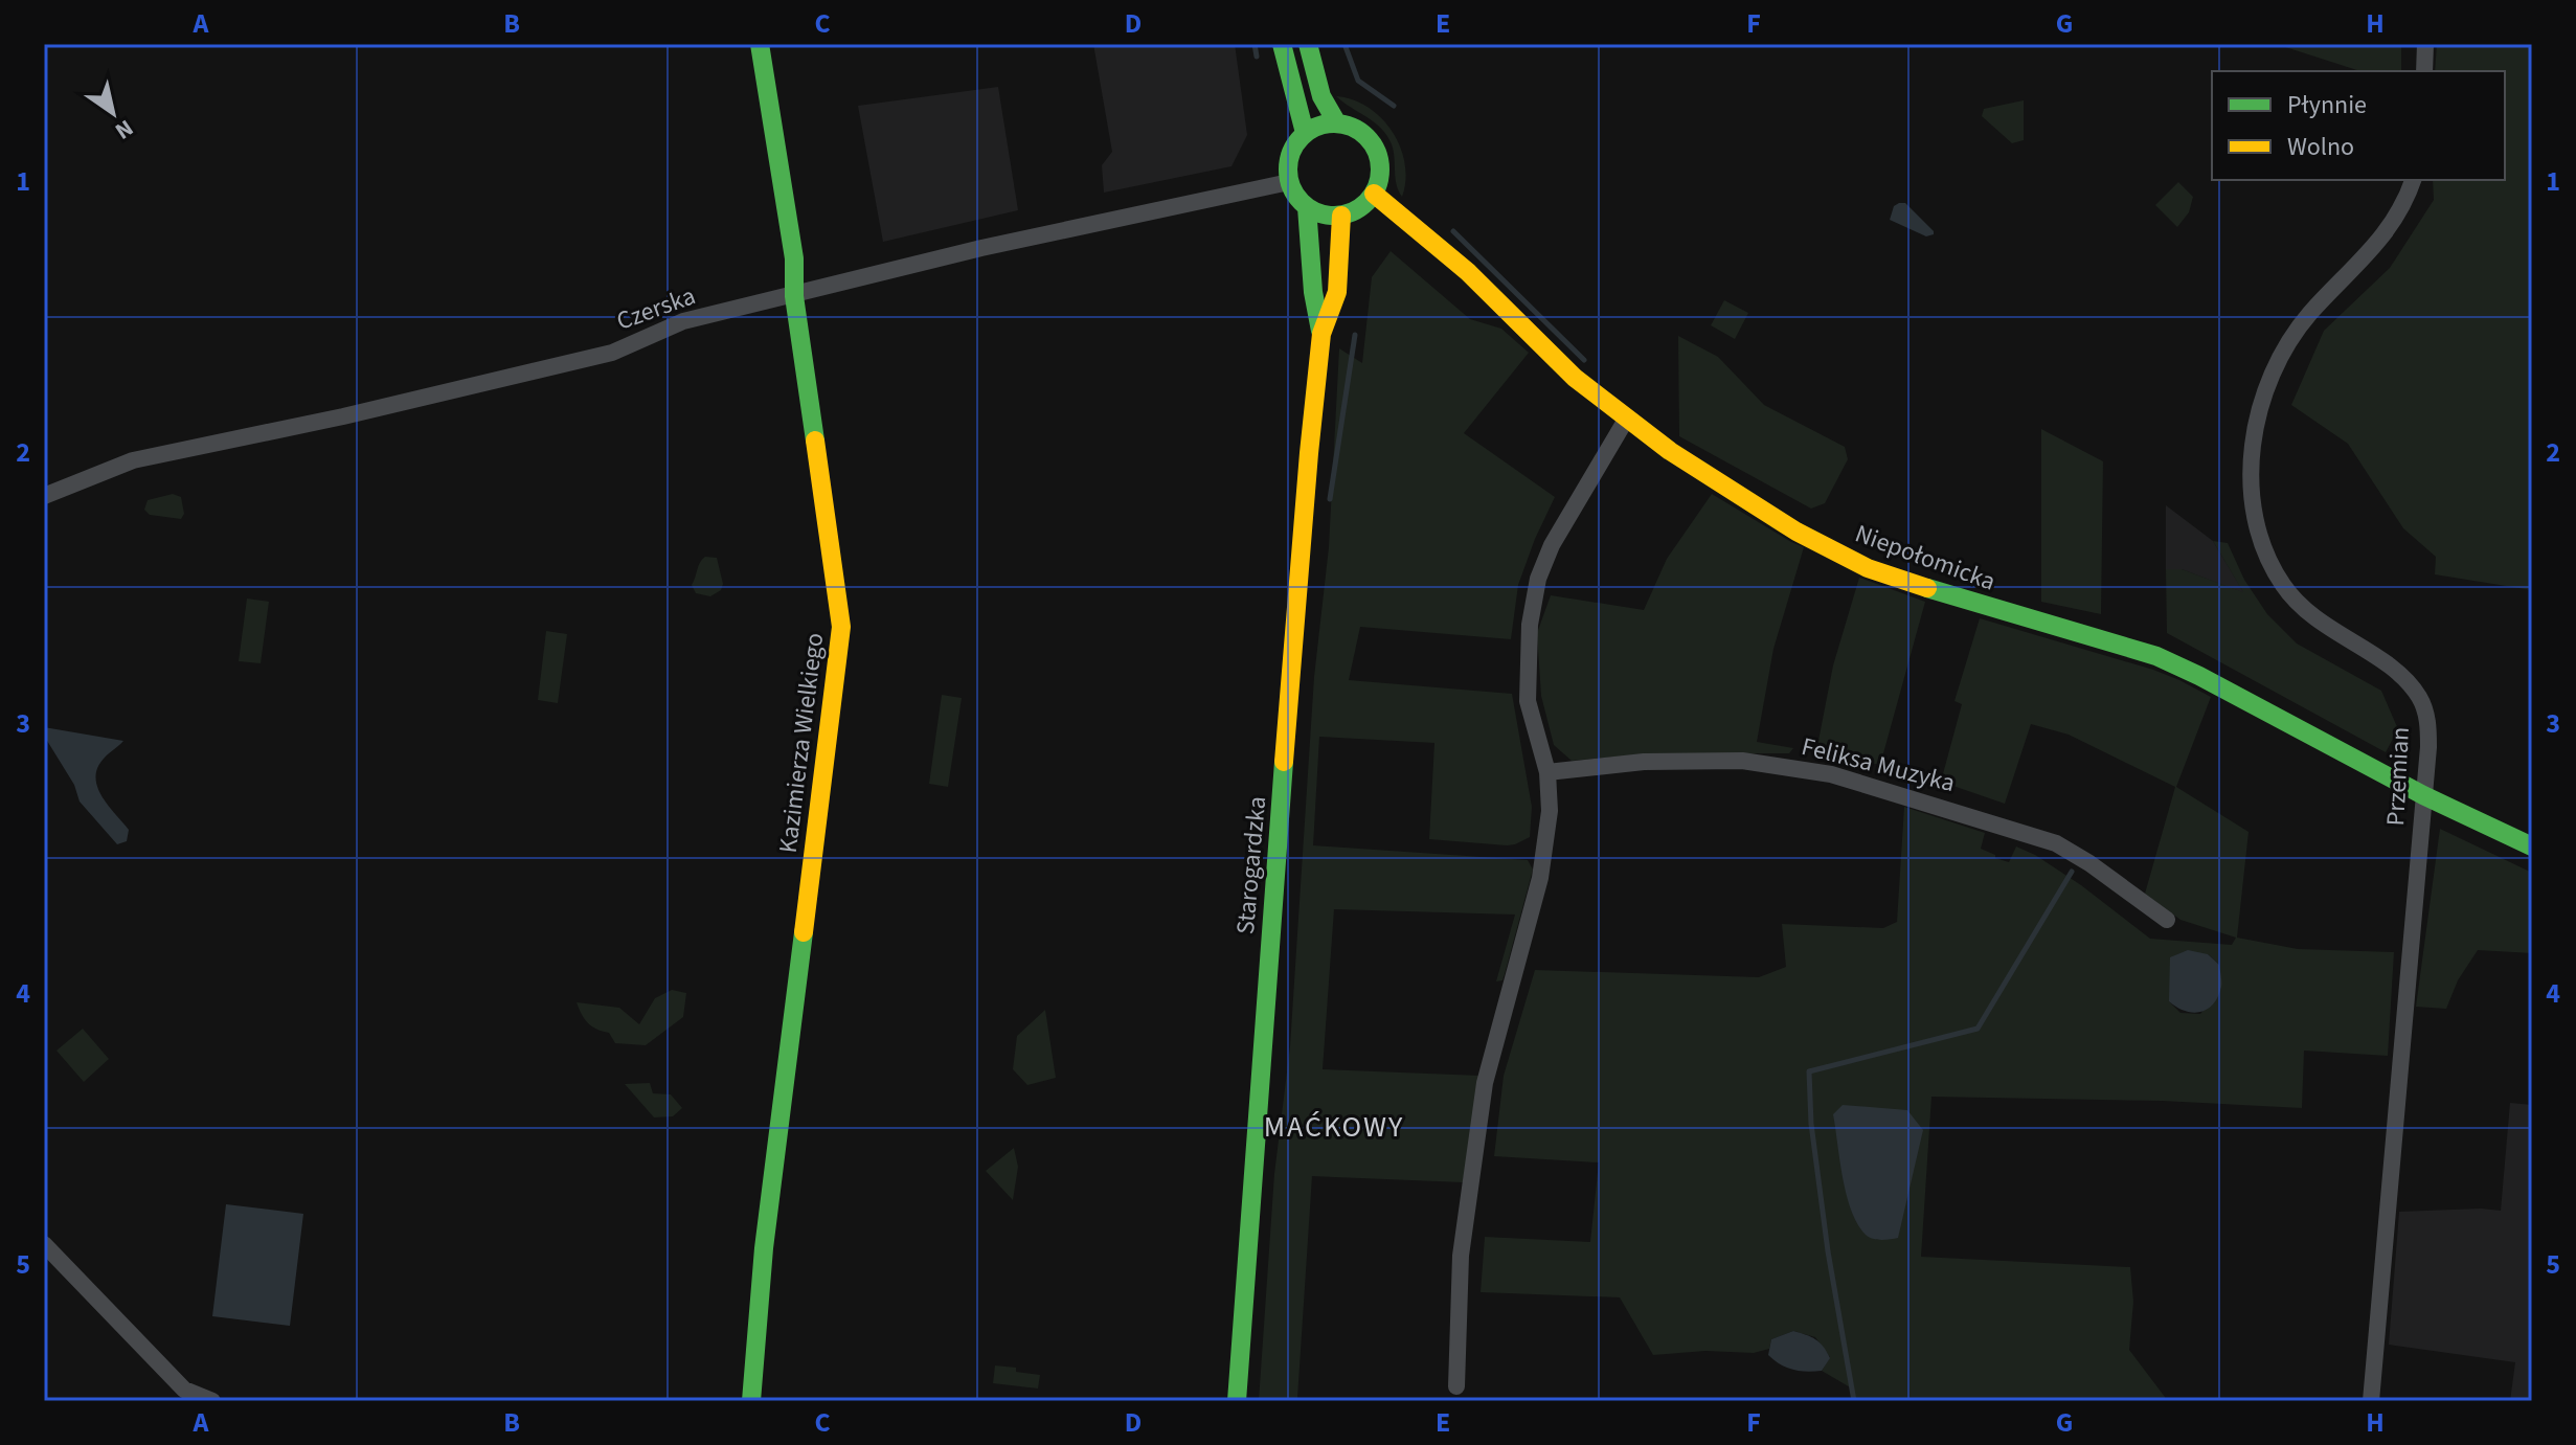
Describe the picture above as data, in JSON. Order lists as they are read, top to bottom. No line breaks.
{"streets":{"main road":["Niepołomicka","Kazimierza Wielkiego","Starogardzka"],"street":["Czerska","Feliksa Muzyka","Przemian"]},"crossings":[["Czerska","Niepołomicka"],["Czerska","Kazimierza Wielkiego"],["Czerska","Starogardzka"],["Niepołomicka","Przemian"],["Niepołomicka","Starogardzka"]],"districts":["MAĆKOWY"],"legend":["Płynnie","Wolno"],"north":"bottom right","grid":{"columns":["A","B","C","D","E","F","G","H"],"rows":["1","2","3","4","5"]}}
